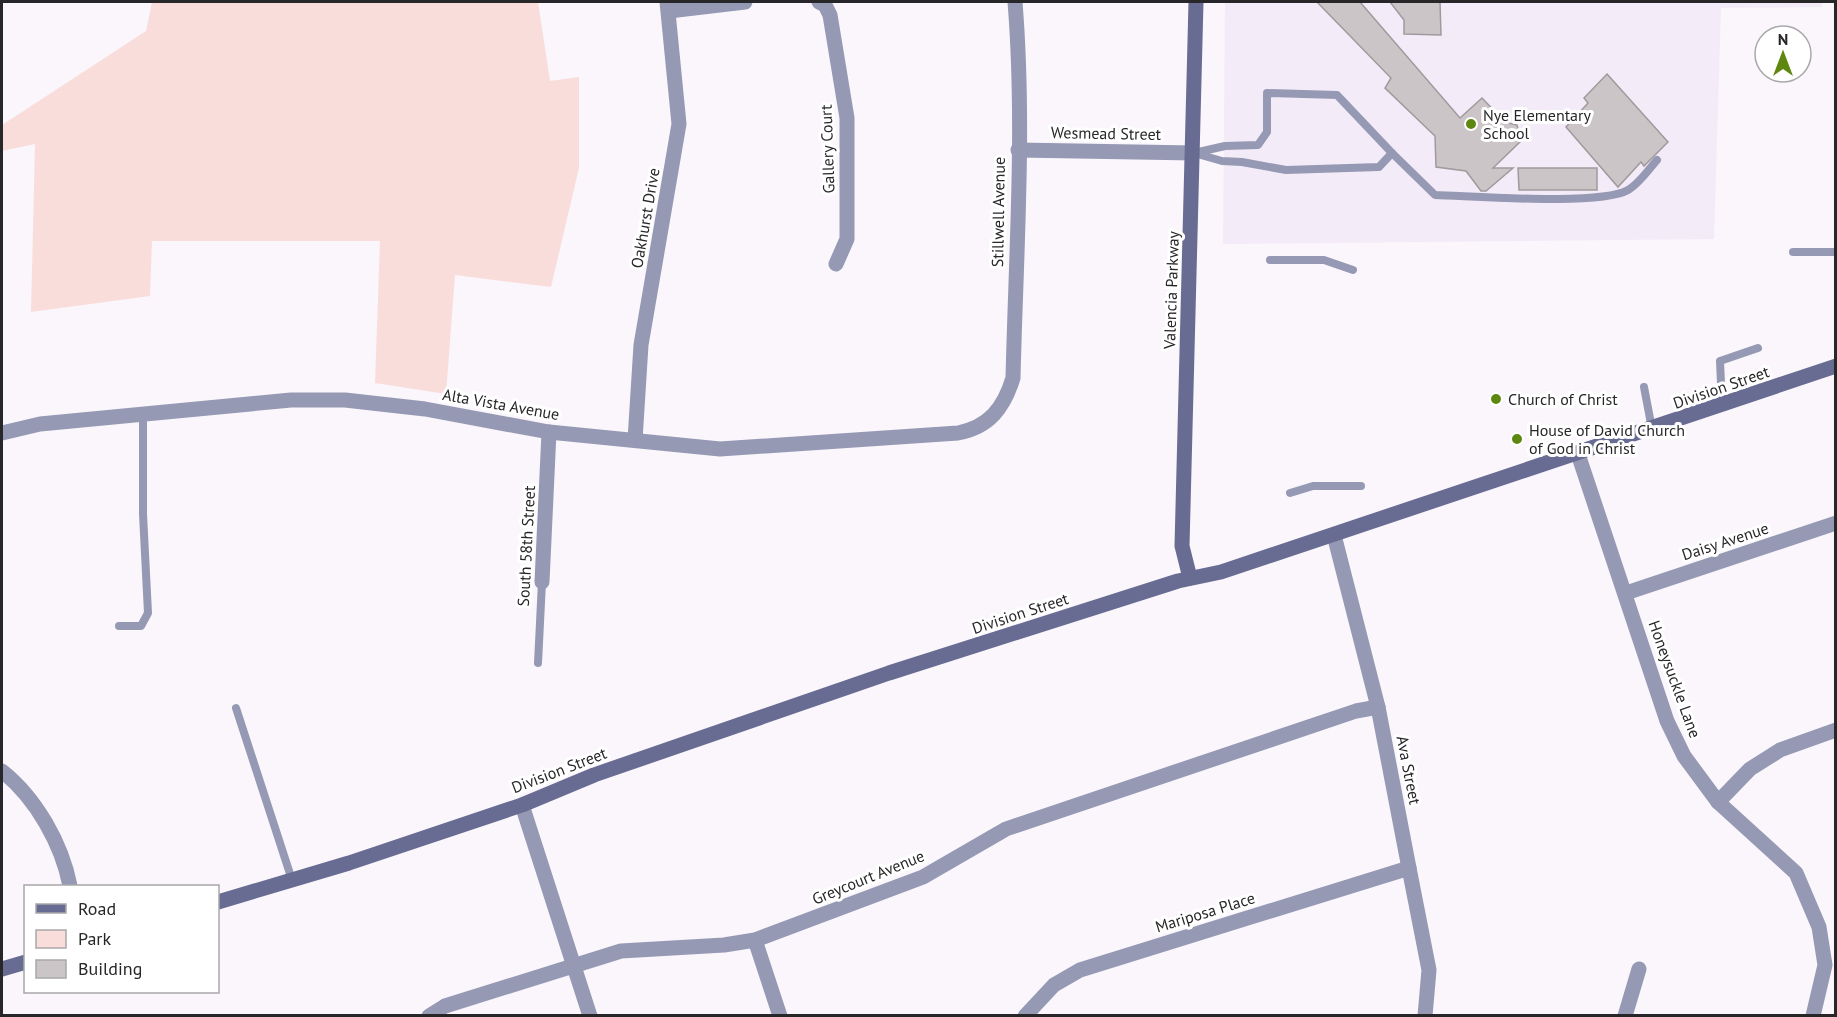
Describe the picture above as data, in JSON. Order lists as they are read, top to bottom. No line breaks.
{"streets":{"main road":["Valencia Parkway","Division Street"],"street":["Wesmead Street","Gallery Court","Stillwell Avenue","Oakhurst Drive","Alta Vista Avenue","Daisy Avenue","South 58th Street","Honeysuckle Lane","Ava Street","Greycourt Avenue","Mariposa Place"]},"crossings":[["Wesmead Street","Stillwell Avenue"],["Wesmead Street","Valencia Parkway"],["Stillwell Avenue","Alta Vista Avenue"],["Oakhurst Drive","Alta Vista Avenue"],["Valencia Parkway","Division Street"],["Division Street","Honeysuckle Lane"],["Division Street","Ava Street"],["Alta Vista Avenue","South 58th Street"],["Daisy Avenue","Honeysuckle Lane"],["Ava Street","Greycourt Avenue"],["Ava Street","Mariposa Place"]],"places":["Nye Elementary School","Church of Christ","House of David Church of God in Christ"],"legend":["Road","Park","Building"],"north":"top"}
